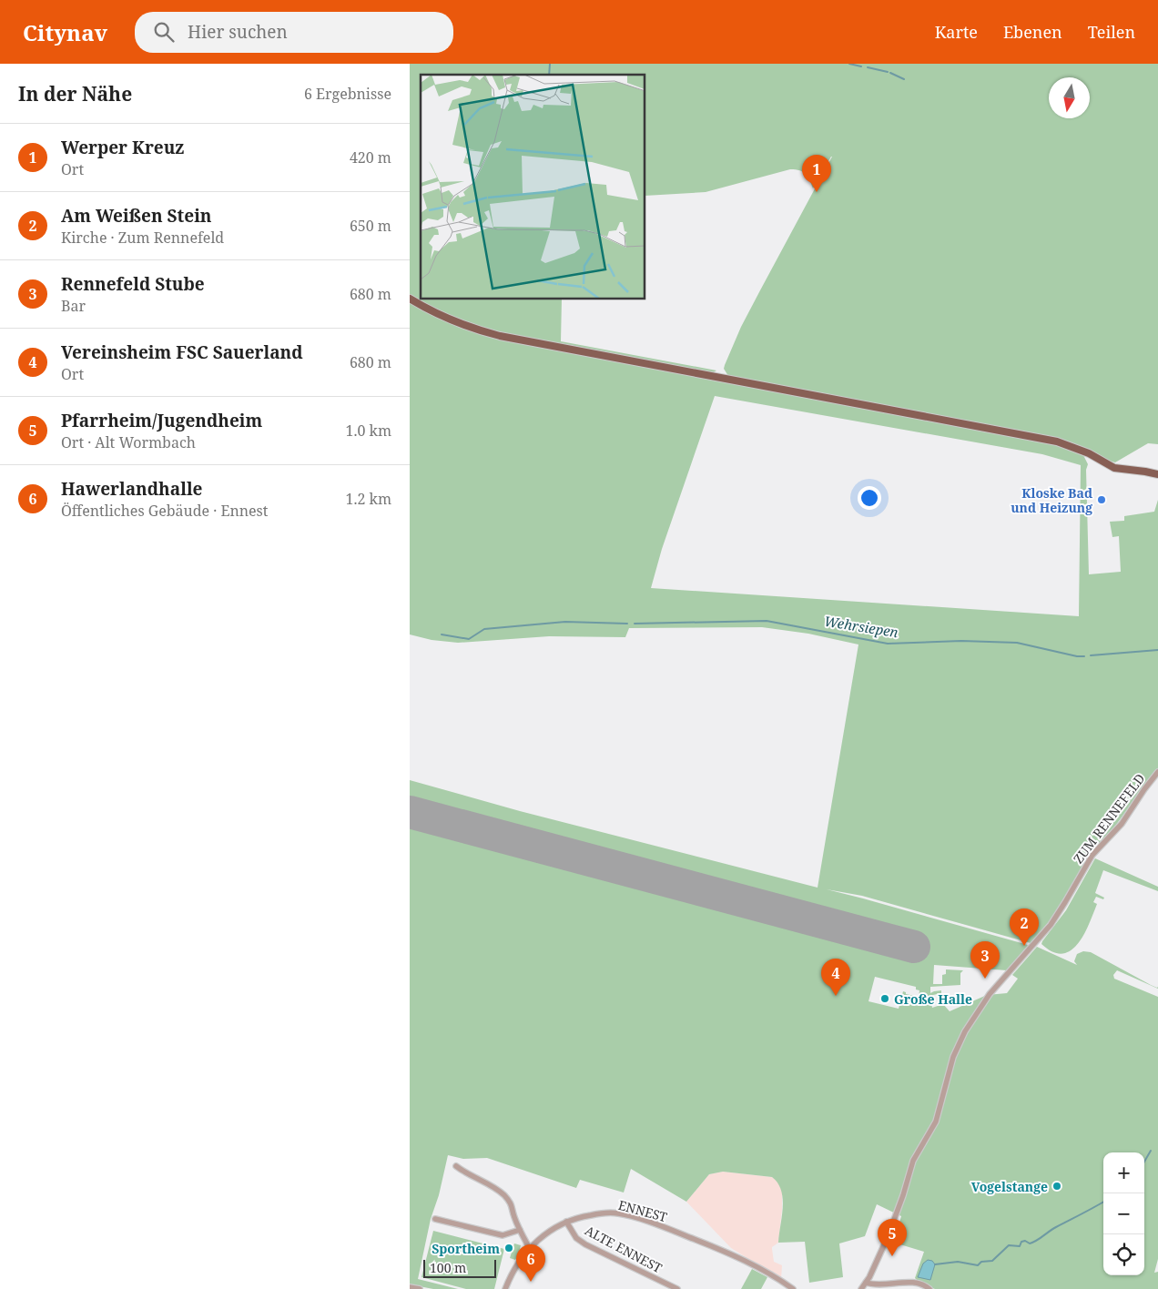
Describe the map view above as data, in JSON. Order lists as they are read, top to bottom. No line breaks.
{"streets":{"street":["ZUM RENNEFELD","ENNEST","ALTE ENNEST"]},"crossings":[["ENNEST","ALTE ENNEST"]],"water":["Wehrsiepen"],"places":["Kloske Bad und Heizung","Große Halle","Vogelstange","Sportheim"],"scale_bar":"100 m","north":"bottom","page":{"header":"Citynav","search":"Hier suchen","nav":["Karte","Ebenen","Teilen"],"heading":["In der Nähe","6 Ergebnisse"],"list":[{"mark":"1","name":"Werper Kreuz","note":"Ort","value":"420 m"},{"mark":"2","name":"Am Weißen Stein","note":"Kirche · Zum Rennefeld","value":"650 m"},{"mark":"3","name":"Rennefeld Stube","note":"Bar","value":"680 m"},{"mark":"4","name":"Vereinsheim FSC Sauerland","note":"Ort","value":"680 m"},{"mark":"5","name":"Pfarrheim/Jugendheim","note":"Ort · Alt Wormbach","value":"1.0 km"},{"mark":"6","name":"Hawerlandhalle","note":"Öffentliches Gebäude · Ennest","value":"1.2 km"}],"pins":["1","2","3","4","5","6"],"map_buttons":["+","−"],"scale":"100 m"}}
